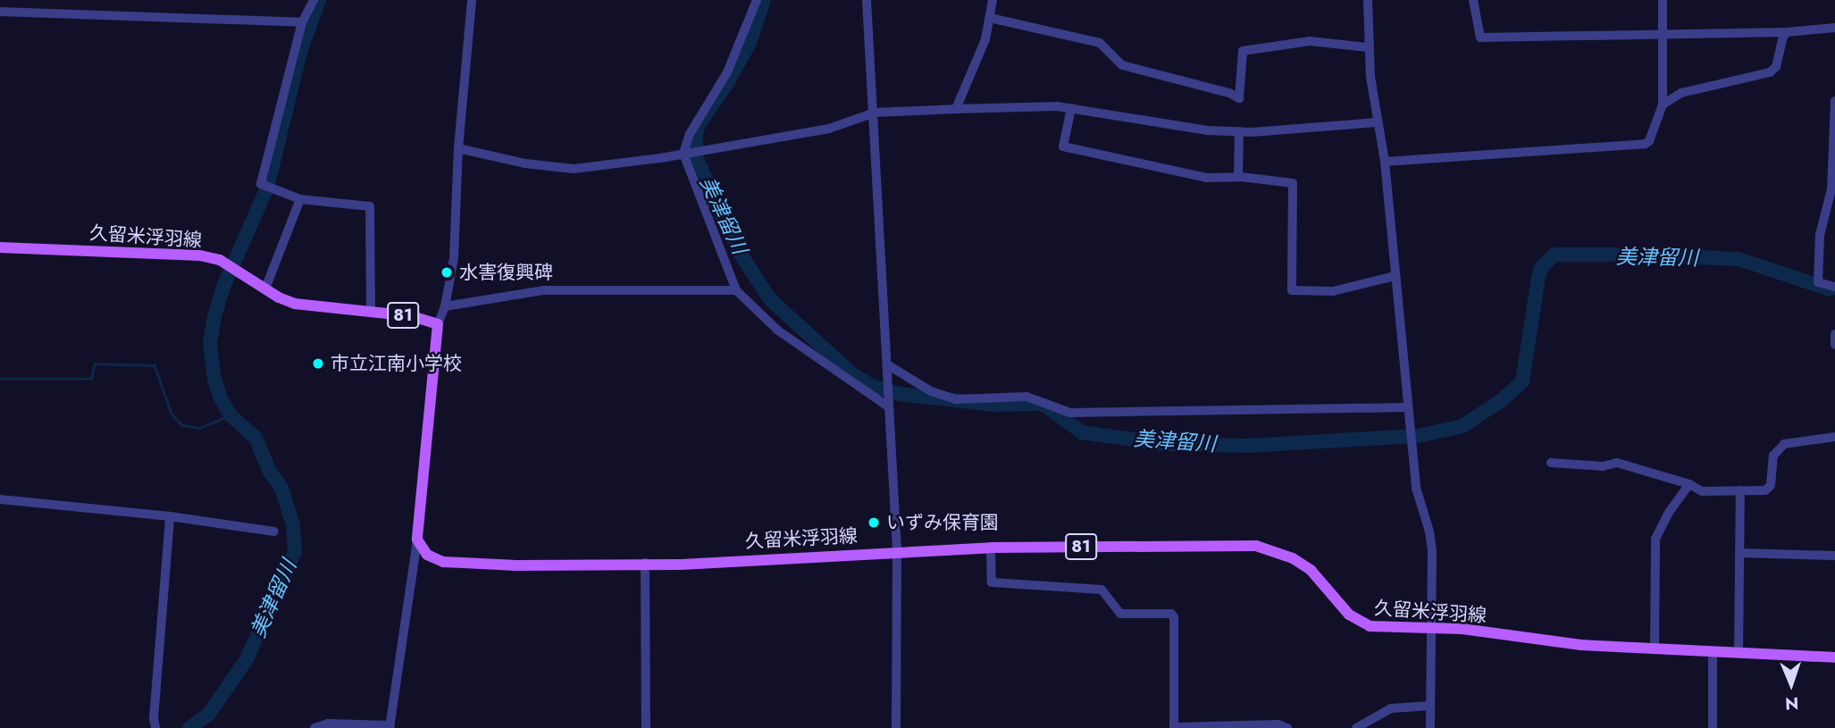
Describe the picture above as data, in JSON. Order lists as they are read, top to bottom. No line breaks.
{"streets":{"main road":["久留米浮羽線","81"]},"crossings":[["久留米浮羽線","81"]],"water":["美津留川"],"places":["水害復興碑","市立江南小学校","いずみ保育園"],"north":"bottom"}
